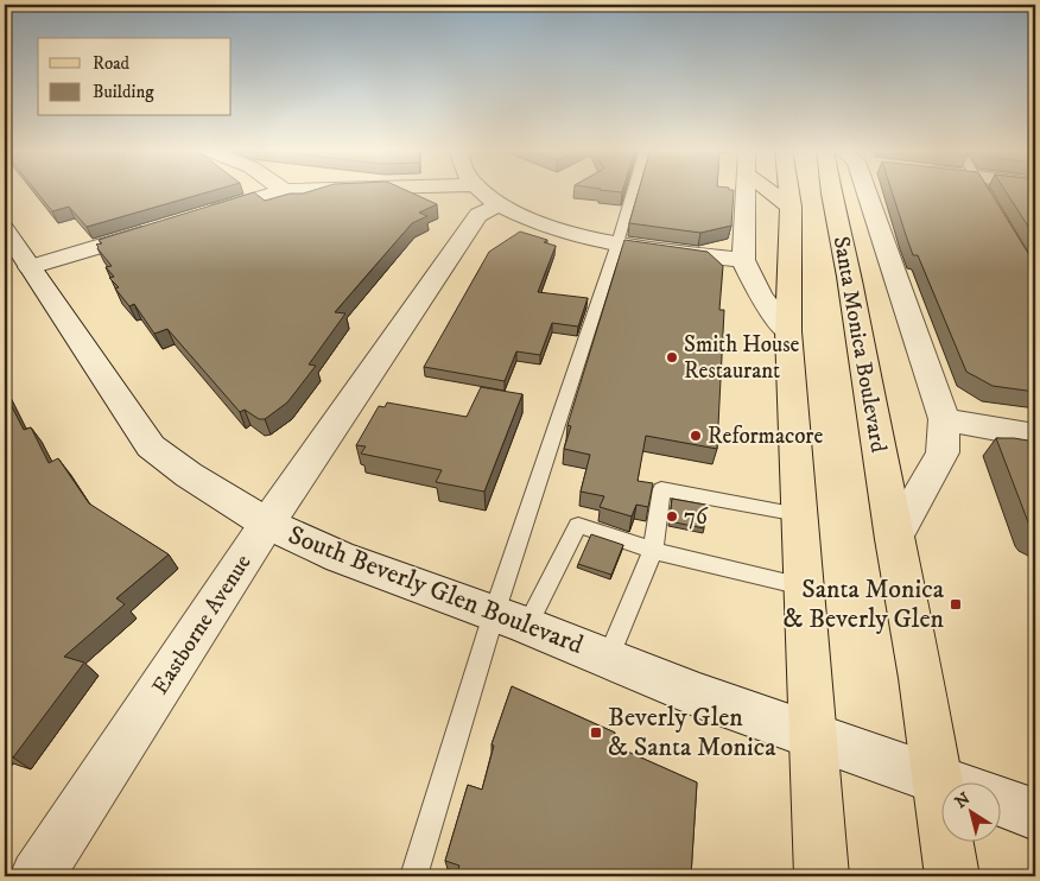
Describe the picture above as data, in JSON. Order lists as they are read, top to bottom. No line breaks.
{"streets":{"main road":["Santa Monica Boulevard"],"street":["South Beverly Glen Boulevard","Eastborne Avenue"]},"crossings":[["South Beverly Glen Boulevard","Eastborne Avenue"]],"places":{"other":["Smith House Restaurant","Reformacore","76"],"transit":["Santa Monica & Beverly Glen","Beverly Glen & Santa Monica"]},"legend":["Road","Building"],"north":"top left"}
